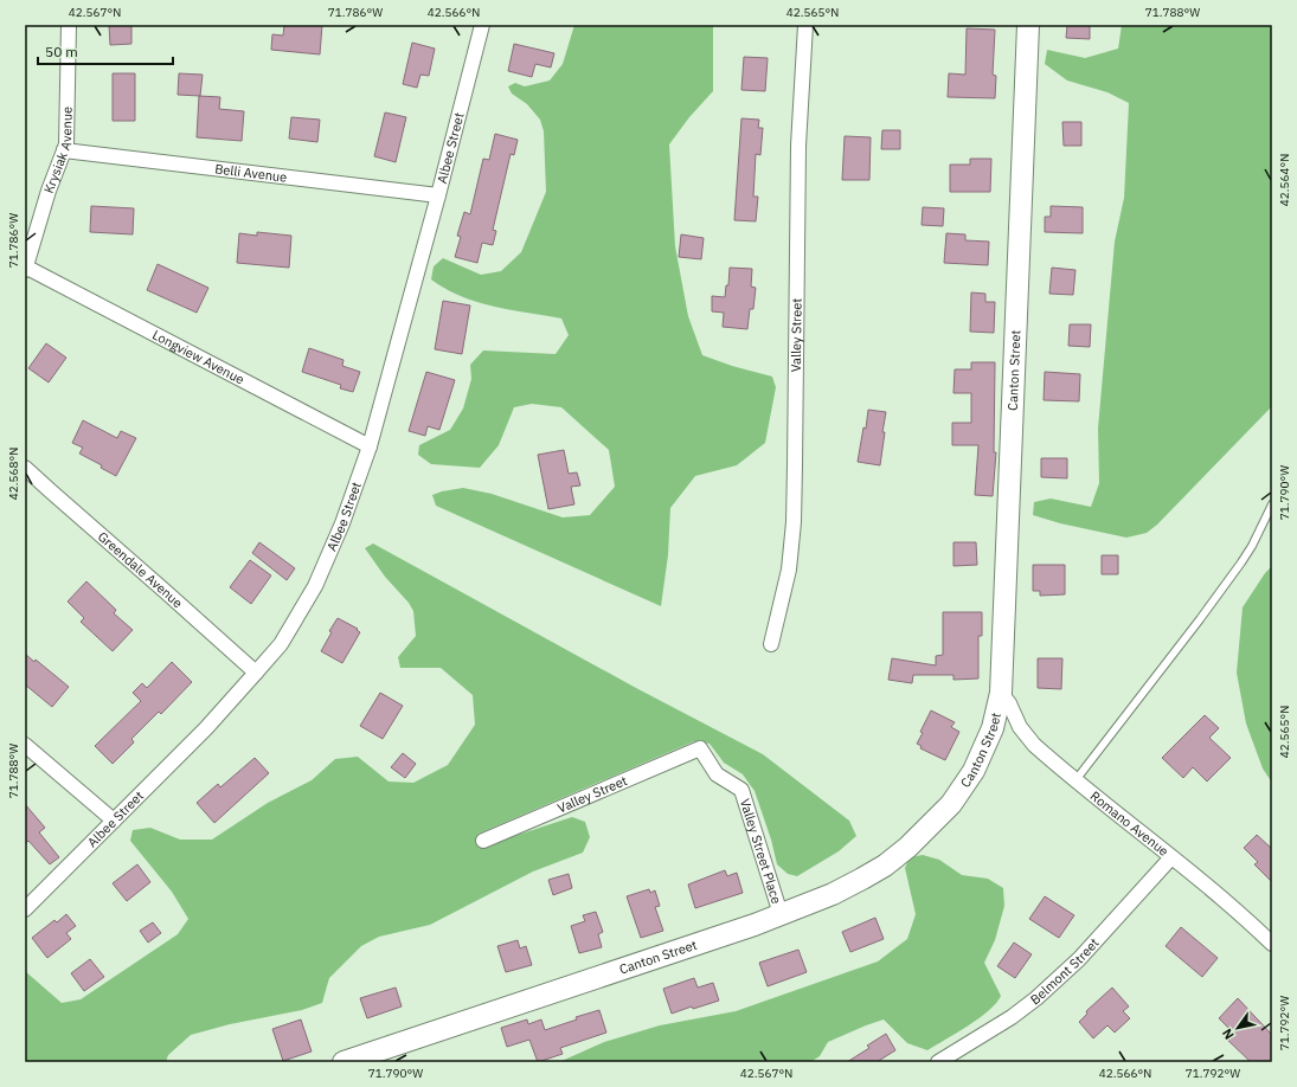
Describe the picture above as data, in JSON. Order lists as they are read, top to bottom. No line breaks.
{"streets":{"street":["Albee Street","Krysiak Avenue","Belli Avenue","Valley Street","Longview Avenue","Canton Street","Greendale Avenue","Romano Avenue","Valley Street Place","Belmont Street"]},"crossings":[["Albee Street","Belli Avenue"],["Albee Street","Longview Avenue"],["Albee Street","Greendale Avenue"],["Krysiak Avenue","Belli Avenue"],["Krysiak Avenue","Longview Avenue"],["Valley Street","Valley Street Place"],["Canton Street","Romano Avenue"],["Canton Street","Valley Street Place"],["Romano Avenue","Belmont Street"]],"scale_bar":"50 m","north":"bottom left","coordinates":["42.567°N","71.786°W","42.566°N","42.565°N","71.788°W","42.564°N","42.568°N","71.790°W","71.792°W"]}
